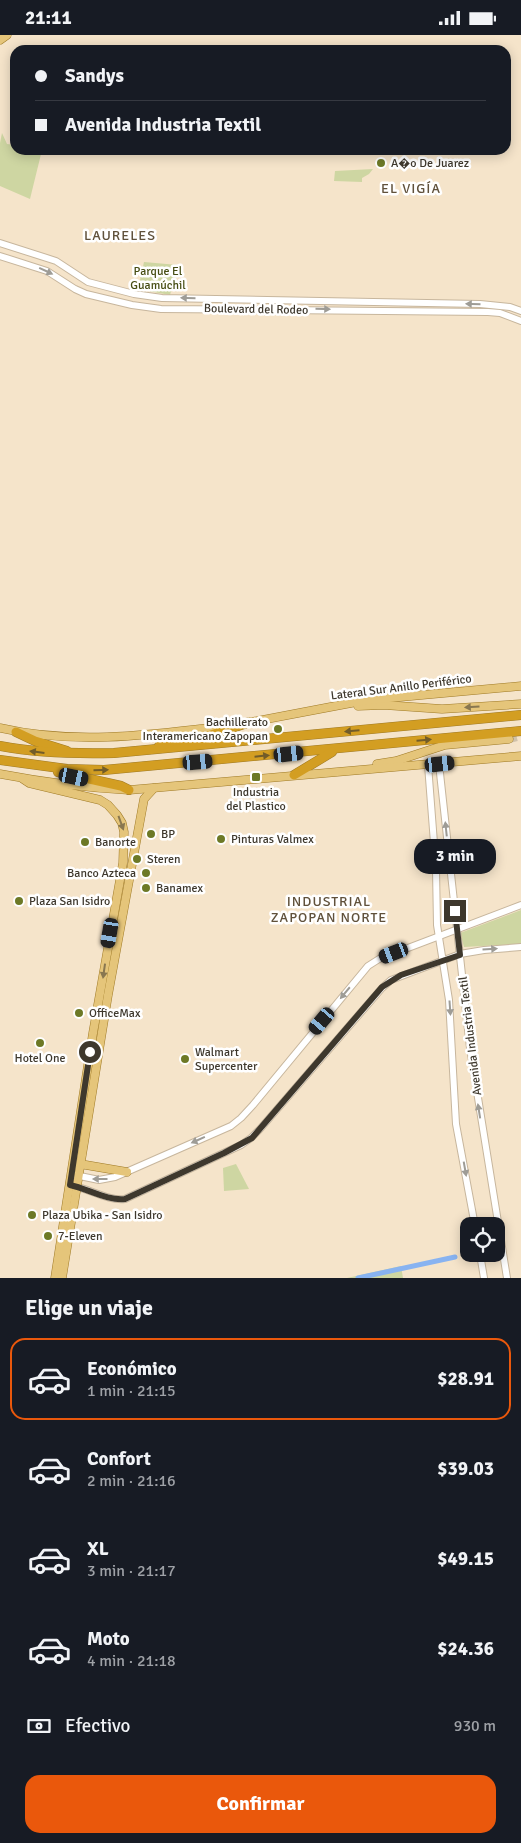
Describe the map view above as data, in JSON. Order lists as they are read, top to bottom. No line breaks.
{"streets":{"main road":["Lateral Sur Anillo Periférico"],"street":["Boulevard del Rodeo","Avenida Industria Textil"]},"districts":["EL VIGÍA","LAURELES","INDUSTRIAL ZAPOPAN NORTE"],"parks":["Parque El Guamúchil"],"places":{"other":["A�o De Juarez","Bachillerato Interamericano Zapopan","BP","Pinturas Valmex","Banorte","Steren","Banco Azteca","Banamex","Plaza San Isidro","OfficeMax","Hotel One","Walmart Supercenter","Plaza Ubika - San Isidro","7-Eleven"],"transit":["Industria del Plastico"]},"page":{"status":"21:11","banner":["Sandys","Avenida Industria Textil"],"bubble":"3 min","heading":"Elige un viaje","list":[{"name":"Económico","note":"1 min · 21:15","value":"$28.91"},{"name":"Confort","note":"2 min · 21:16","value":"$39.03"},{"name":"XL","note":"3 min · 21:17","value":"$49.15"},{"name":"Moto","note":"4 min · 21:18","value":"$24.36"}],"pay":["Efectivo","930 m"],"buttons":"Confirmar"}}
